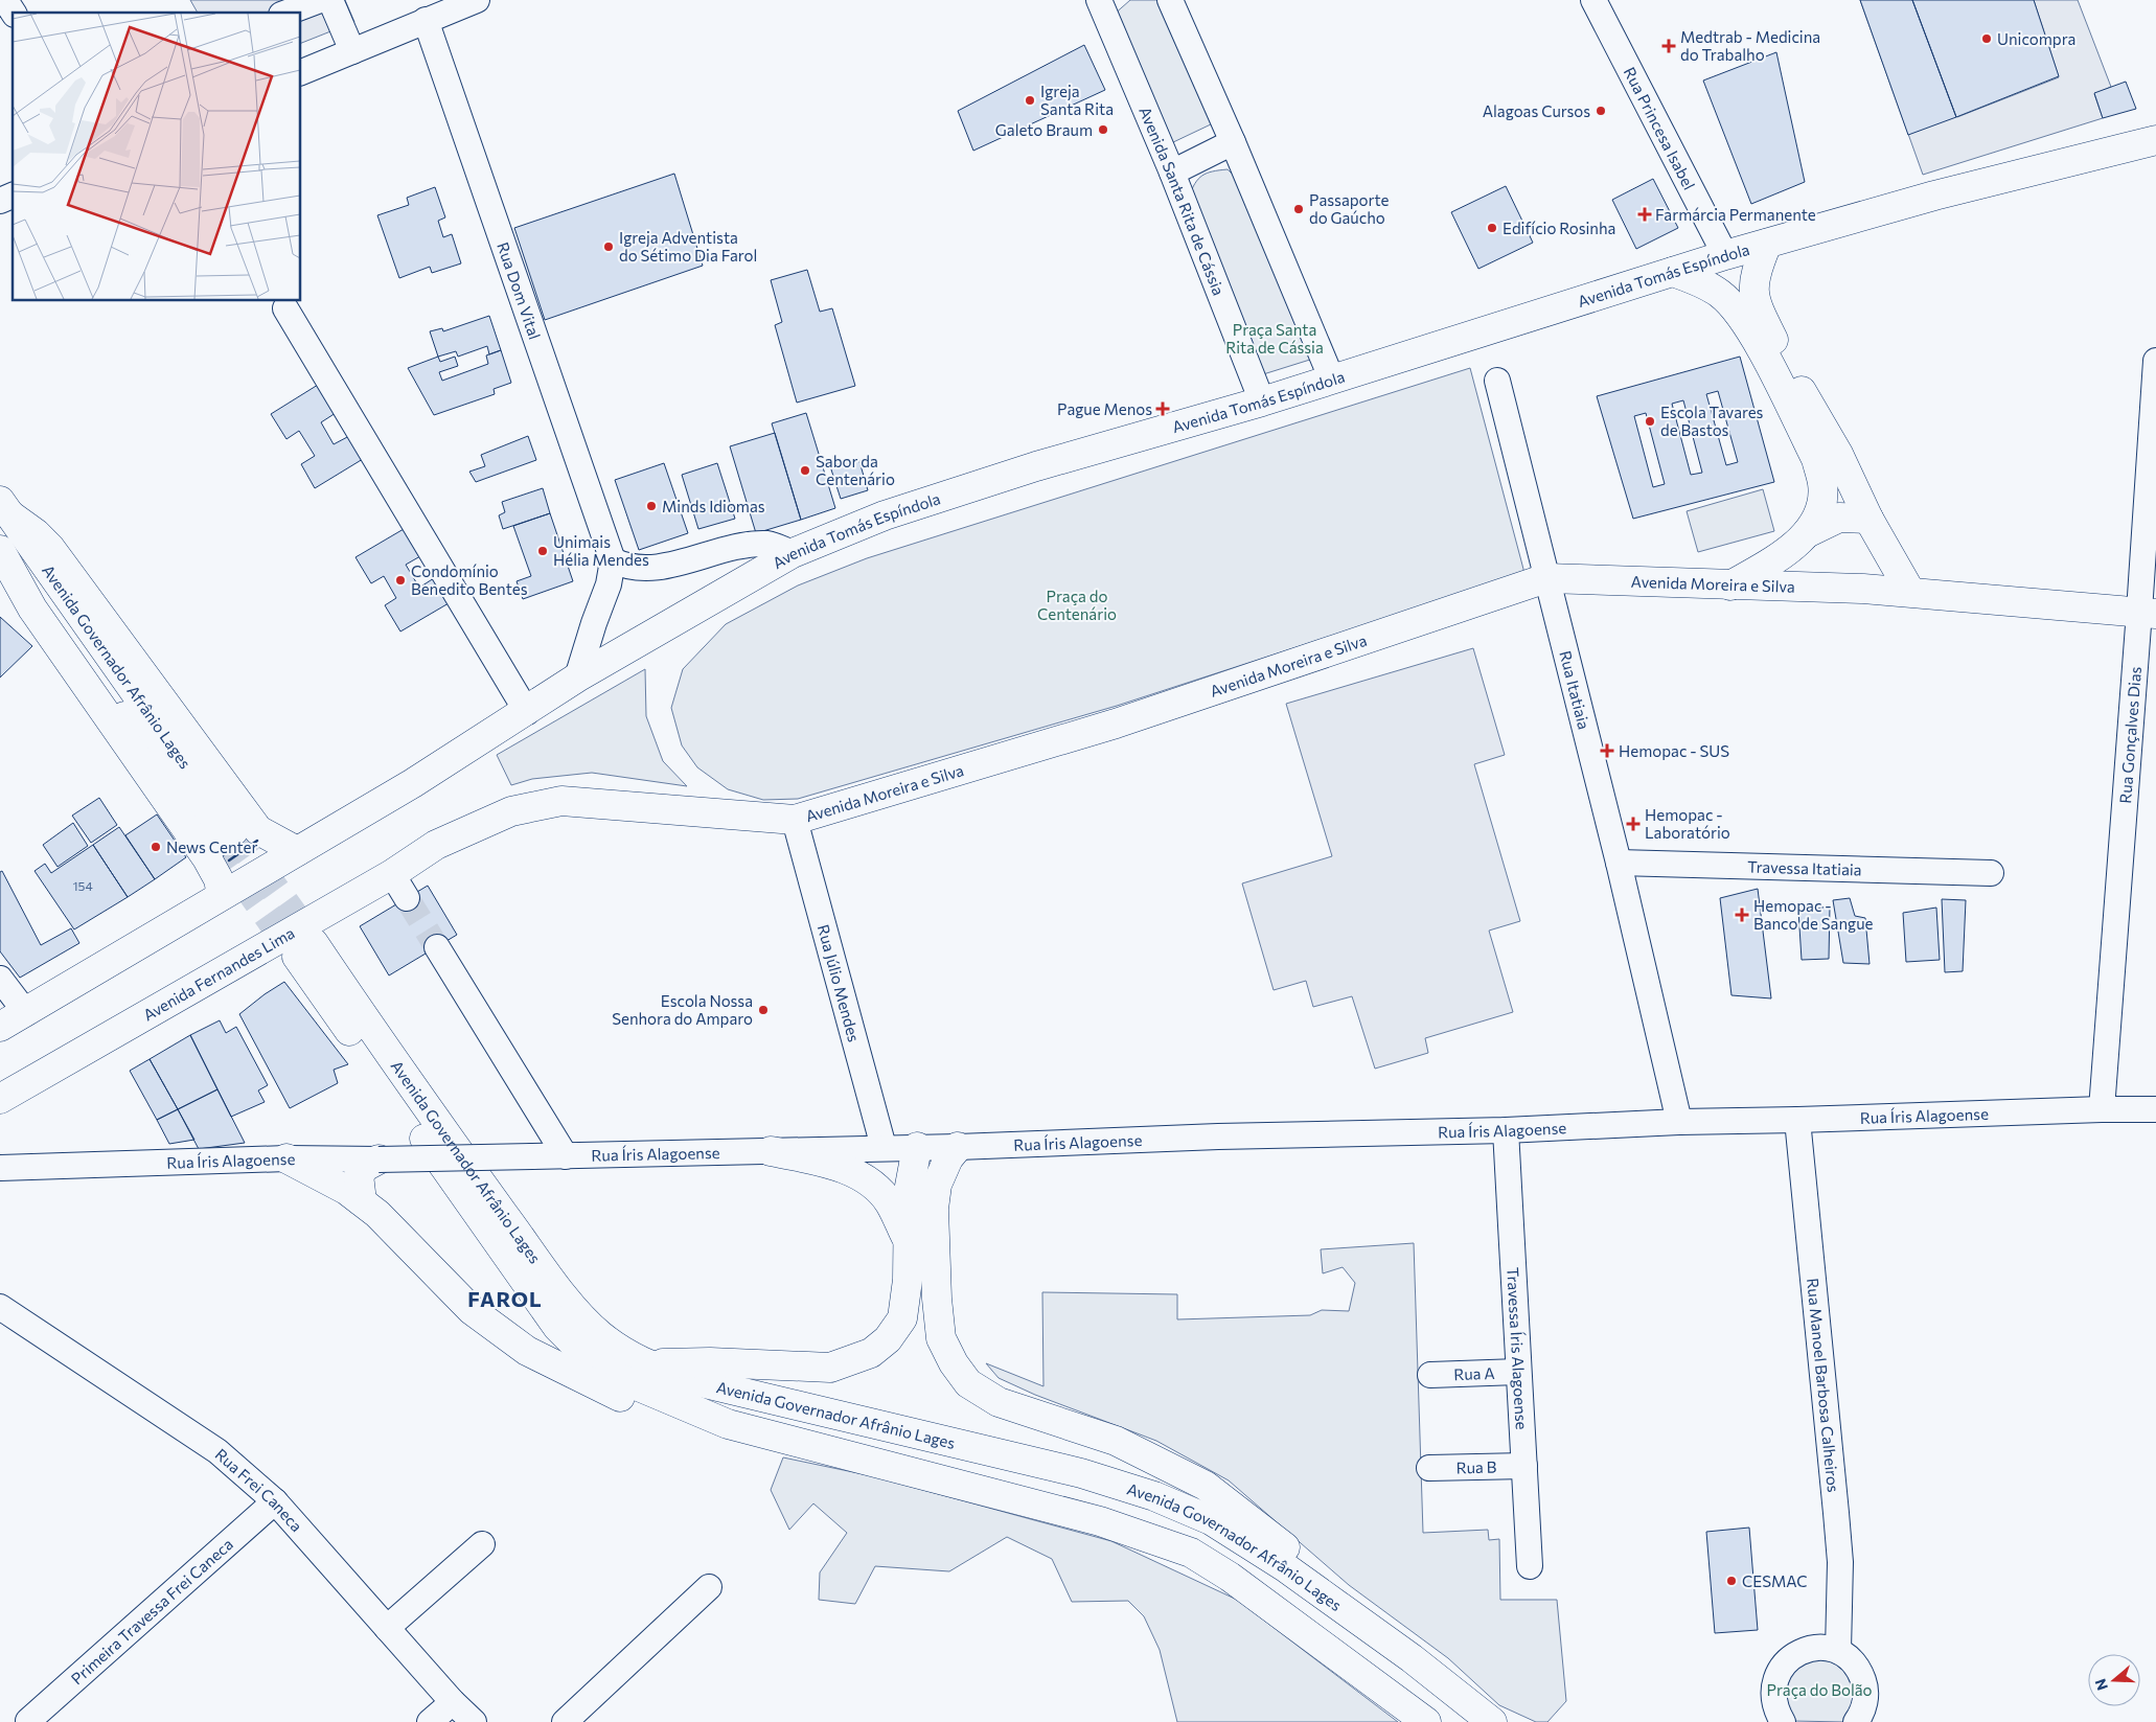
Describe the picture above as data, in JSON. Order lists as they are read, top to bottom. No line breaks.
{"streets":{"main road":["Avenida Tomás Espíndola","Avenida Moreira e Silva","Avenida Governador Afrânio Lages","Avenida Fernandes Lima"],"street":["Rua Princesa Isabel","Avenida Santa Rita de Cássia","Rua Dom Vital","Rua Itatiaia","Rua Gonçalves Dias","Travessa Itatiaia","Rua Júlio Mendes","Rua Íris Alagoense","Travessa Íris Alagoense","Rua A","Rua Manoel Barbosa Calheiros","Rua B","Rua Frei Caneca","Primeira Travessa Frei Caneca"]},"crossings":[["Rua Princesa Isabel","Avenida Tomás Espíndola"],["Avenida Santa Rita de Cássia","Avenida Tomás Espíndola"],["Avenida Tomás Espíndola","Rua Dom Vital"],["Avenida Moreira e Silva","Rua Itatiaia"],["Avenida Moreira e Silva","Rua Gonçalves Dias"],["Avenida Moreira e Silva","Avenida Fernandes Lima"],["Avenida Moreira e Silva","Rua Júlio Mendes"],["Rua Itatiaia","Travessa Itatiaia"],["Rua Itatiaia","Rua Íris Alagoense"],["Rua Gonçalves Dias","Rua Íris Alagoense"],["Rua Júlio Mendes","Rua Íris Alagoense"],["Rua Íris Alagoense","Travessa Íris Alagoense"],["Rua Íris Alagoense","Rua Manoel Barbosa Calheiros"],["Travessa Íris Alagoense","Rua A"],["Travessa Íris Alagoense","Rua B"],["Rua Frei Caneca","Primeira Travessa Frei Caneca"]],"districts":["FAROL"],"parks":["Praça Santa Rita de Cássia","Praça do Centenário","Praça do Bolão"],"places":{"other":["Unicompra","Igreja Santa Rita","Alagoas Cursos","Galeto Braum","Passaporte do Gaúcho","Edifício Rosinha","Igreja Adventista do Sétimo Dia Farol","Escola Tavares de Bastos","Sabor da Centenário","Minds Idiomas","Unimais Hélia Mendes","Condomínio Benedito Bentes","News Center","Escola Nossa Senhora do Amparo","CESMAC"],"health":["Medtrab - Medicina do Trabalho","Farmárcia Permanente","Pague Menos","Hemopac - SUS","Hemopac - Laboratório","Hemopac - Banco de Sangue"]},"house_numbers":["154"],"north":"left"}
